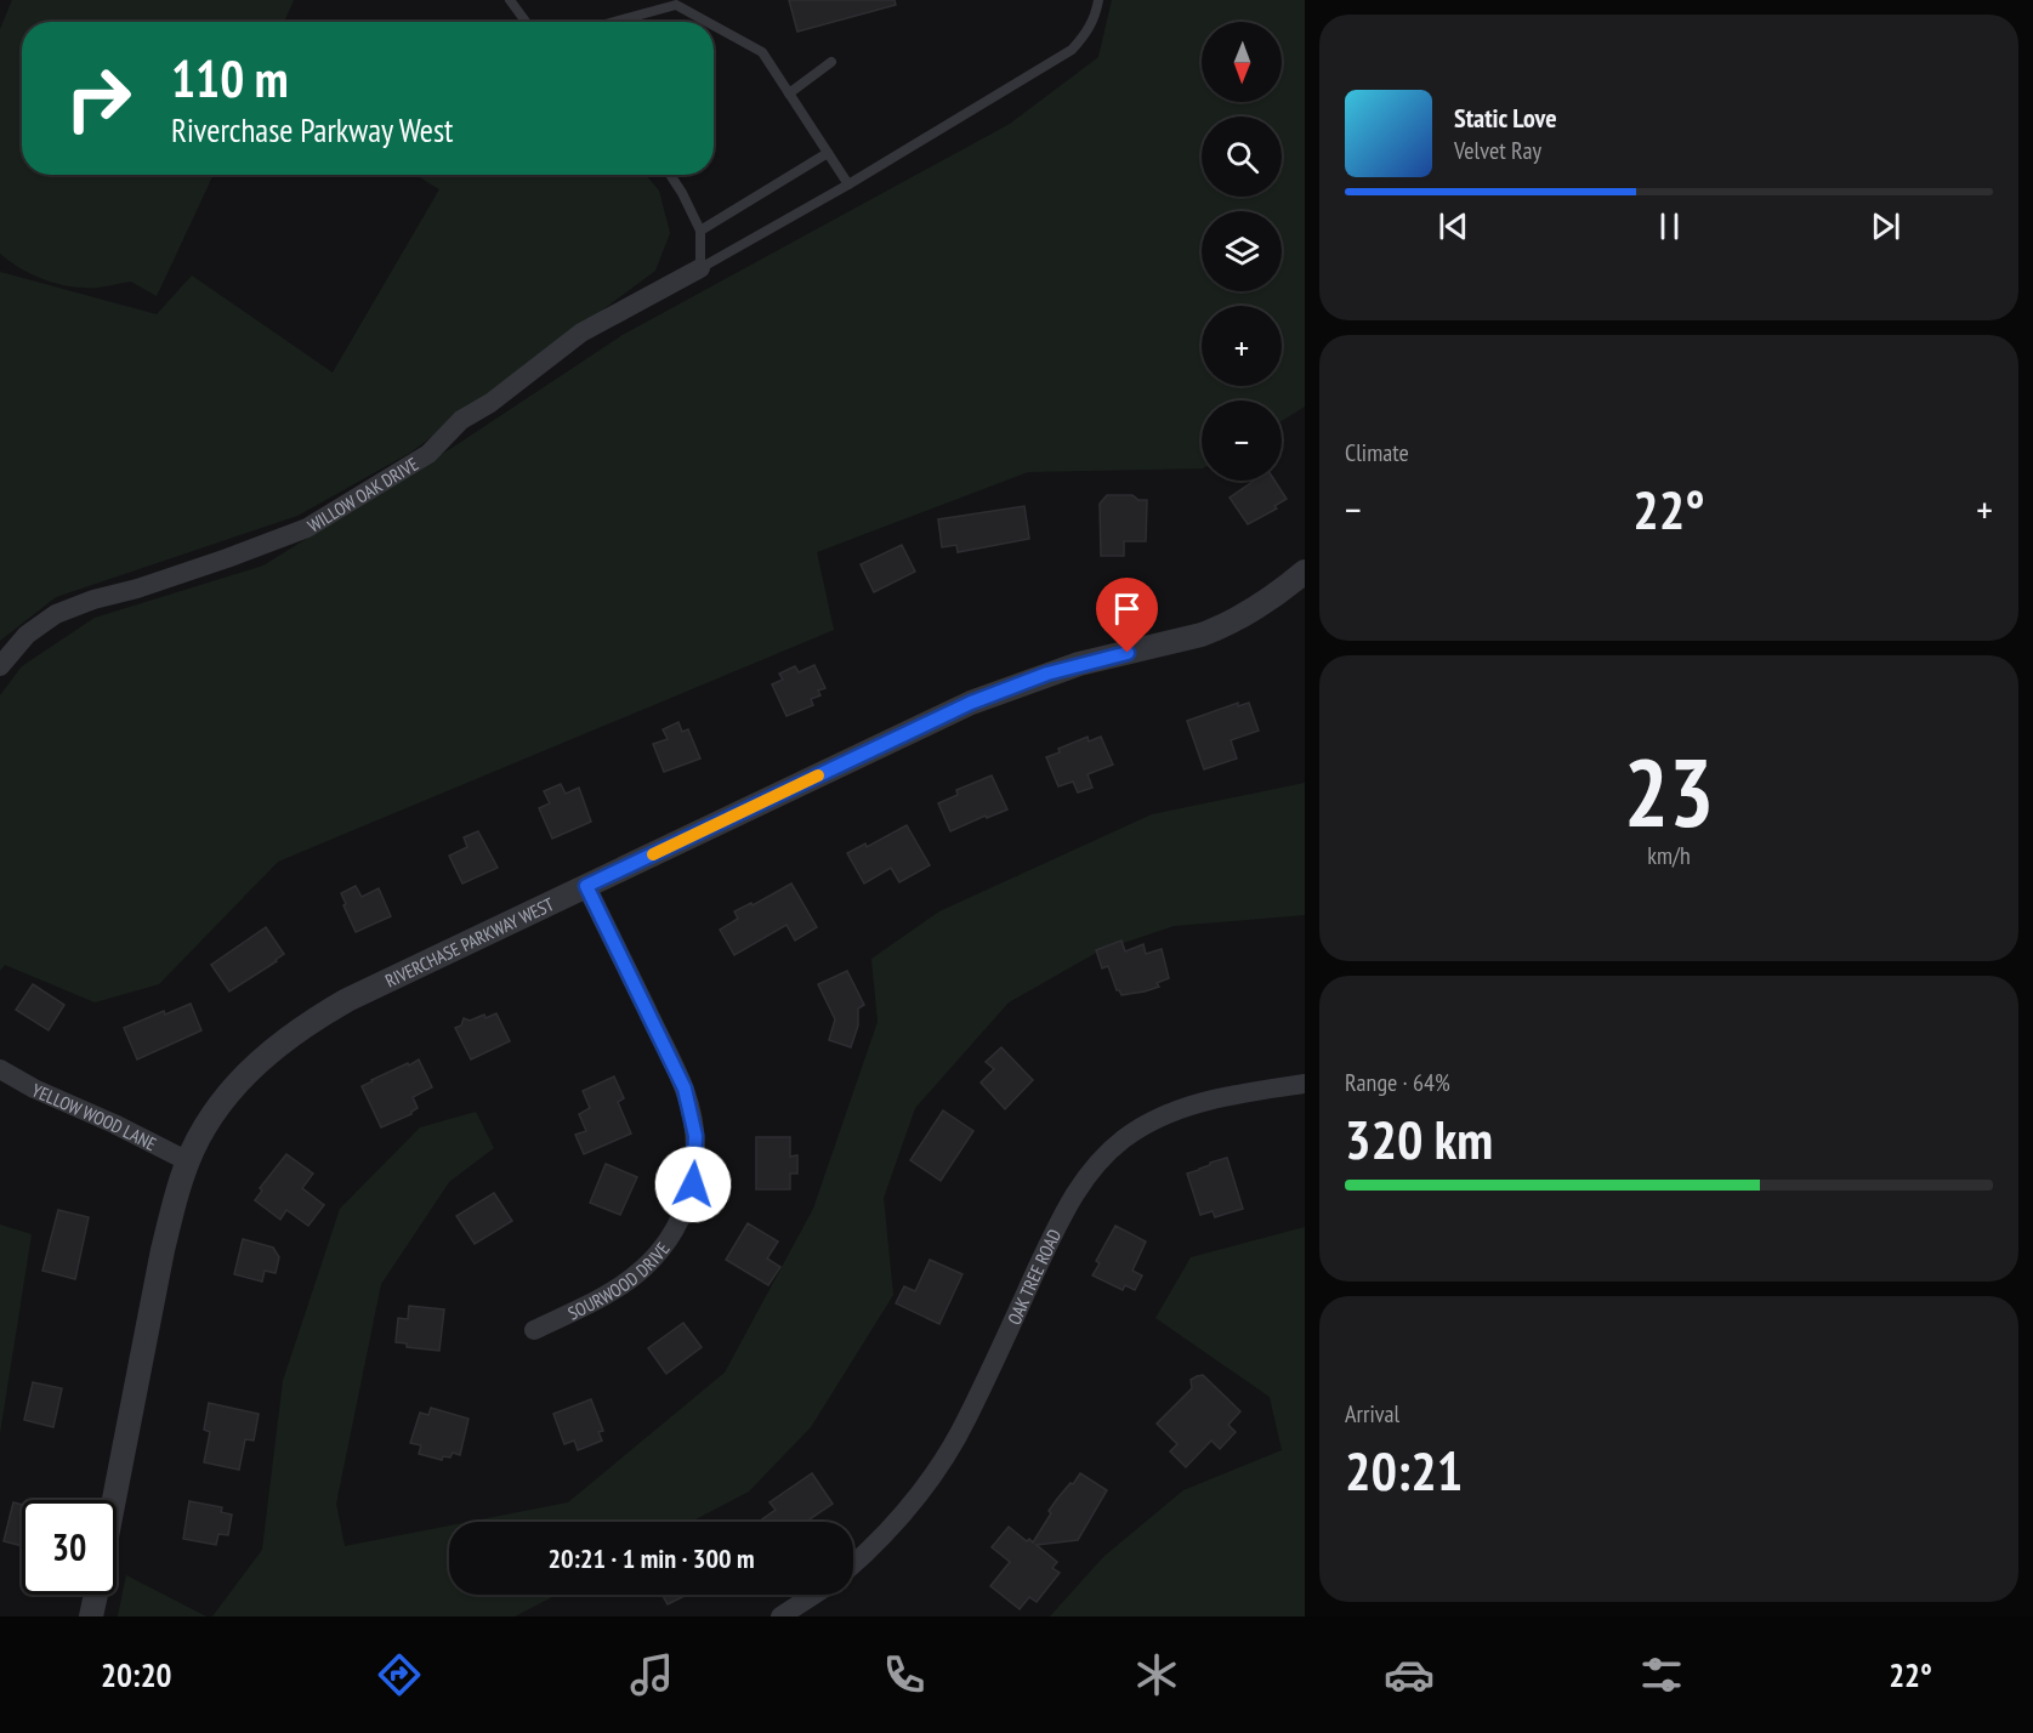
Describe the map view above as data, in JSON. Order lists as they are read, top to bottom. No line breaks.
{"streets":{"street":["WILLOW OAK DRIVE","RIVERCHASE PARKWAY WEST","YELLOW WOOD LANE","SOURWOOD DRIVE","OAK TREE ROAD"]},"crossings":[["RIVERCHASE PARKWAY WEST","YELLOW WOOD LANE"],["RIVERCHASE PARKWAY WEST","SOURWOOD DRIVE"]],"north":"bottom","page":{"map_buttons":["+","−"],"turn":["110 m","Riverchase Parkway West"],"song":["Static Love","Velvet Ray"],"tile":["Climate",["23","km/h"],["Range · 64%","320 km"],["Arrival","20:21"]],"heat":["−","22°","+"],"limit":"30","trip":"20:21 · 1 min · 300 m","tabs":["20:20","22°"]}}
